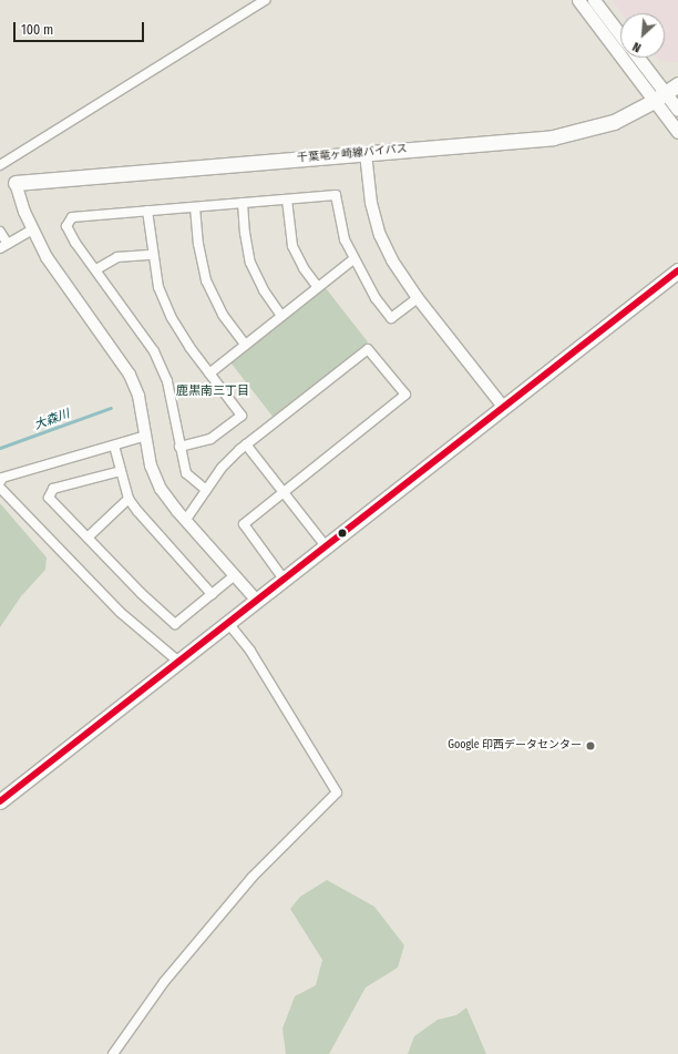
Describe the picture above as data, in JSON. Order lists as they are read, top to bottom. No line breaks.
{"streets":{"main road":["千葉竜ヶ崎線バイパス"]},"districts":["鹿黒南三丁目"],"water":["大森川"],"places":["Google 印西データセンター"],"scale_bar":"100 m","north":"bottom left"}
